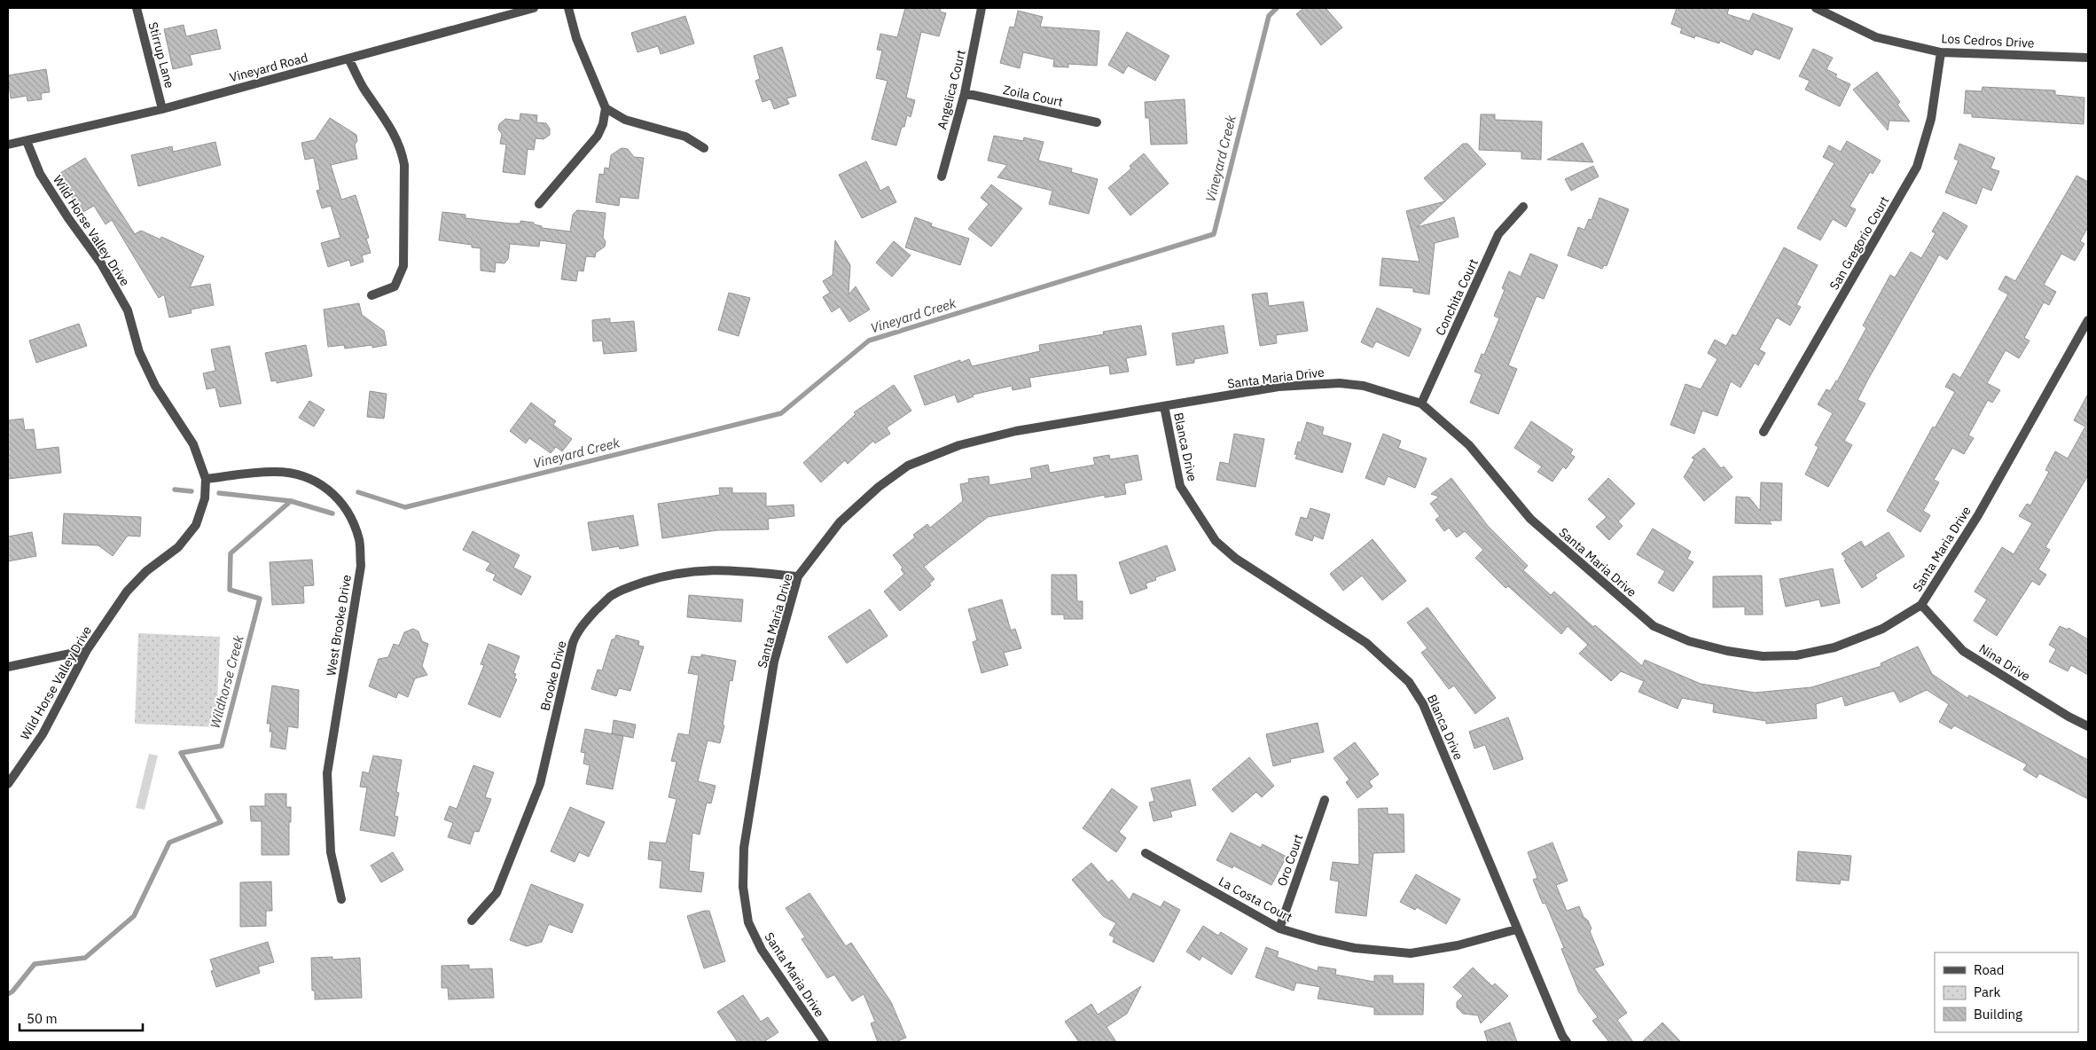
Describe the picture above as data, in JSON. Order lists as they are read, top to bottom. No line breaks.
{"streets":{"street":["Los Cedros Drive","Stirrup Lane","Vineyard Road","Angelica Court","Zoila Court","Wild Horse Valley Drive","San Gregorio Court","Conchita Court","Santa Maria Drive","Blanca Drive","West Brooke Drive","Nina Drive","Brooke Drive","Oro Court","La Costa Court"]},"crossings":[["Los Cedros Drive","San Gregorio Court"],["Stirrup Lane","Vineyard Road"],["Vineyard Road","Wild Horse Valley Drive"],["Angelica Court","Zoila Court"],["Wild Horse Valley Drive","West Brooke Drive"],["Conchita Court","Santa Maria Drive"],["Santa Maria Drive","Blanca Drive"],["Santa Maria Drive","Nina Drive"],["Santa Maria Drive","Brooke Drive"],["Blanca Drive","La Costa Court"],["Oro Court","La Costa Court"]],"water":["Vineyard Creek","Wildhorse Creek"],"legend":["Road","Park","Building"],"scale_bar":"50 m"}
